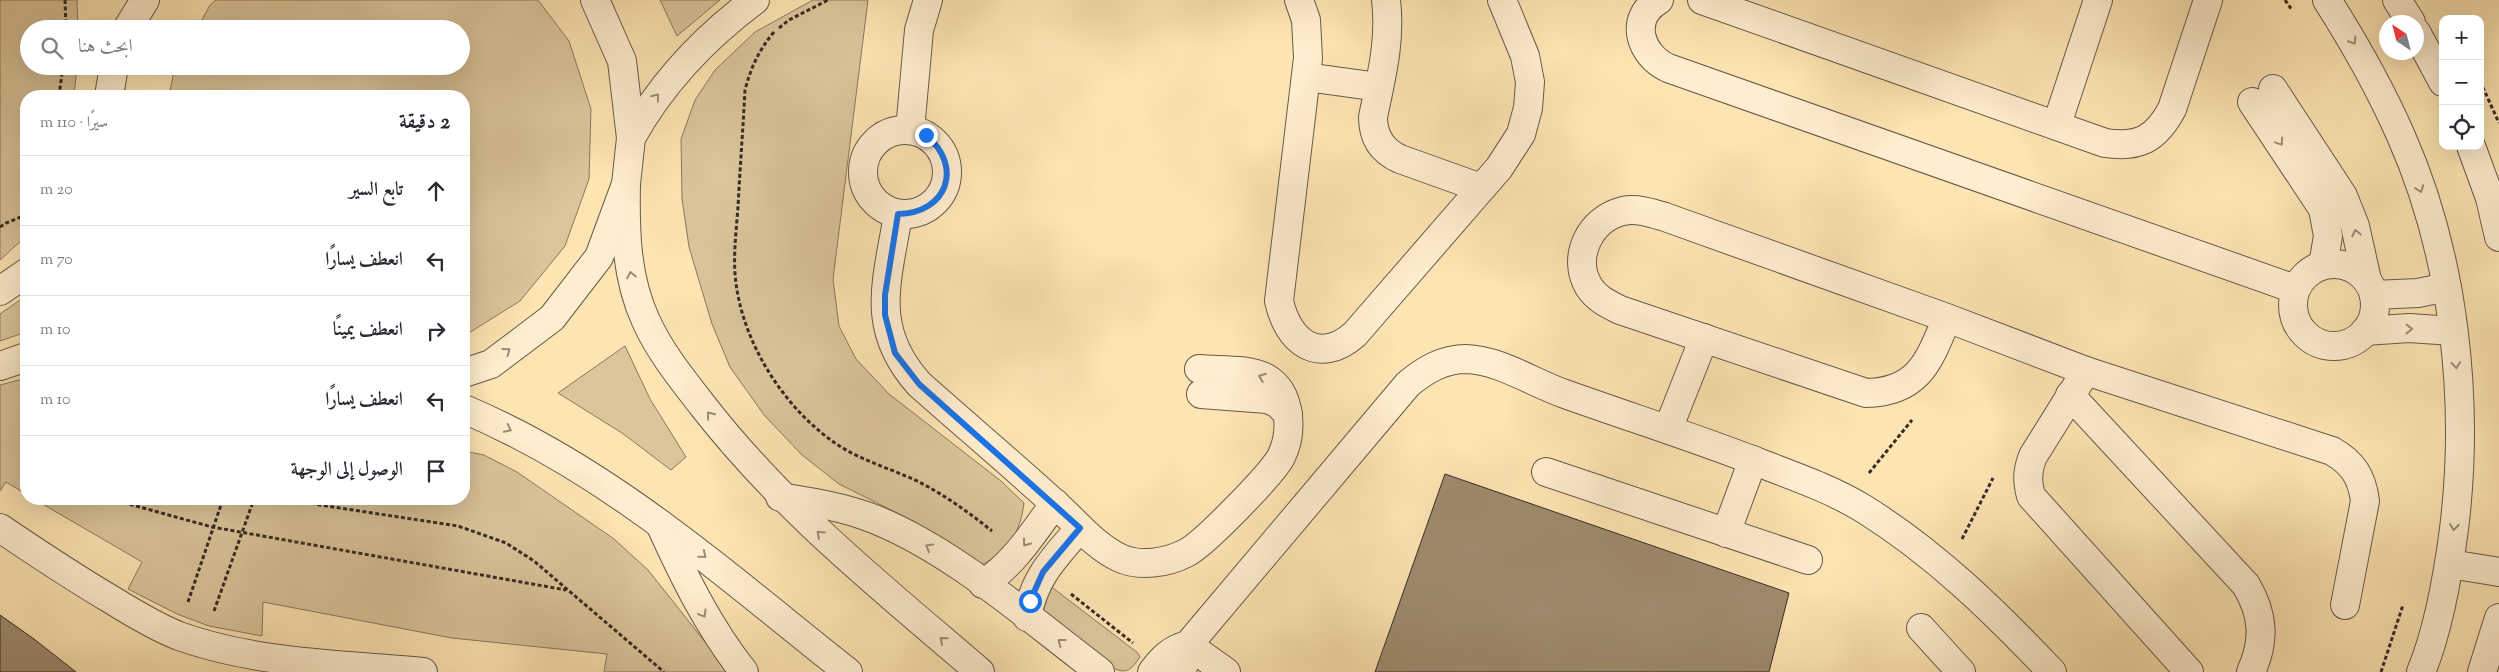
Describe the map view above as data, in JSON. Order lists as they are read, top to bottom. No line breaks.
{"north":"top left","page":{"map_buttons":["+","−"],"search":"ابحث هنا","heading":["2 دقيقة","سيرًا · 110 m"],"list":[["تابع السير","20 m"],["انعطف يسارًا","70 m"],["انعطف يمينًا","10 m"],["انعطف يسارًا","10 m"],"الوصول إلى الوجهة"]}}
